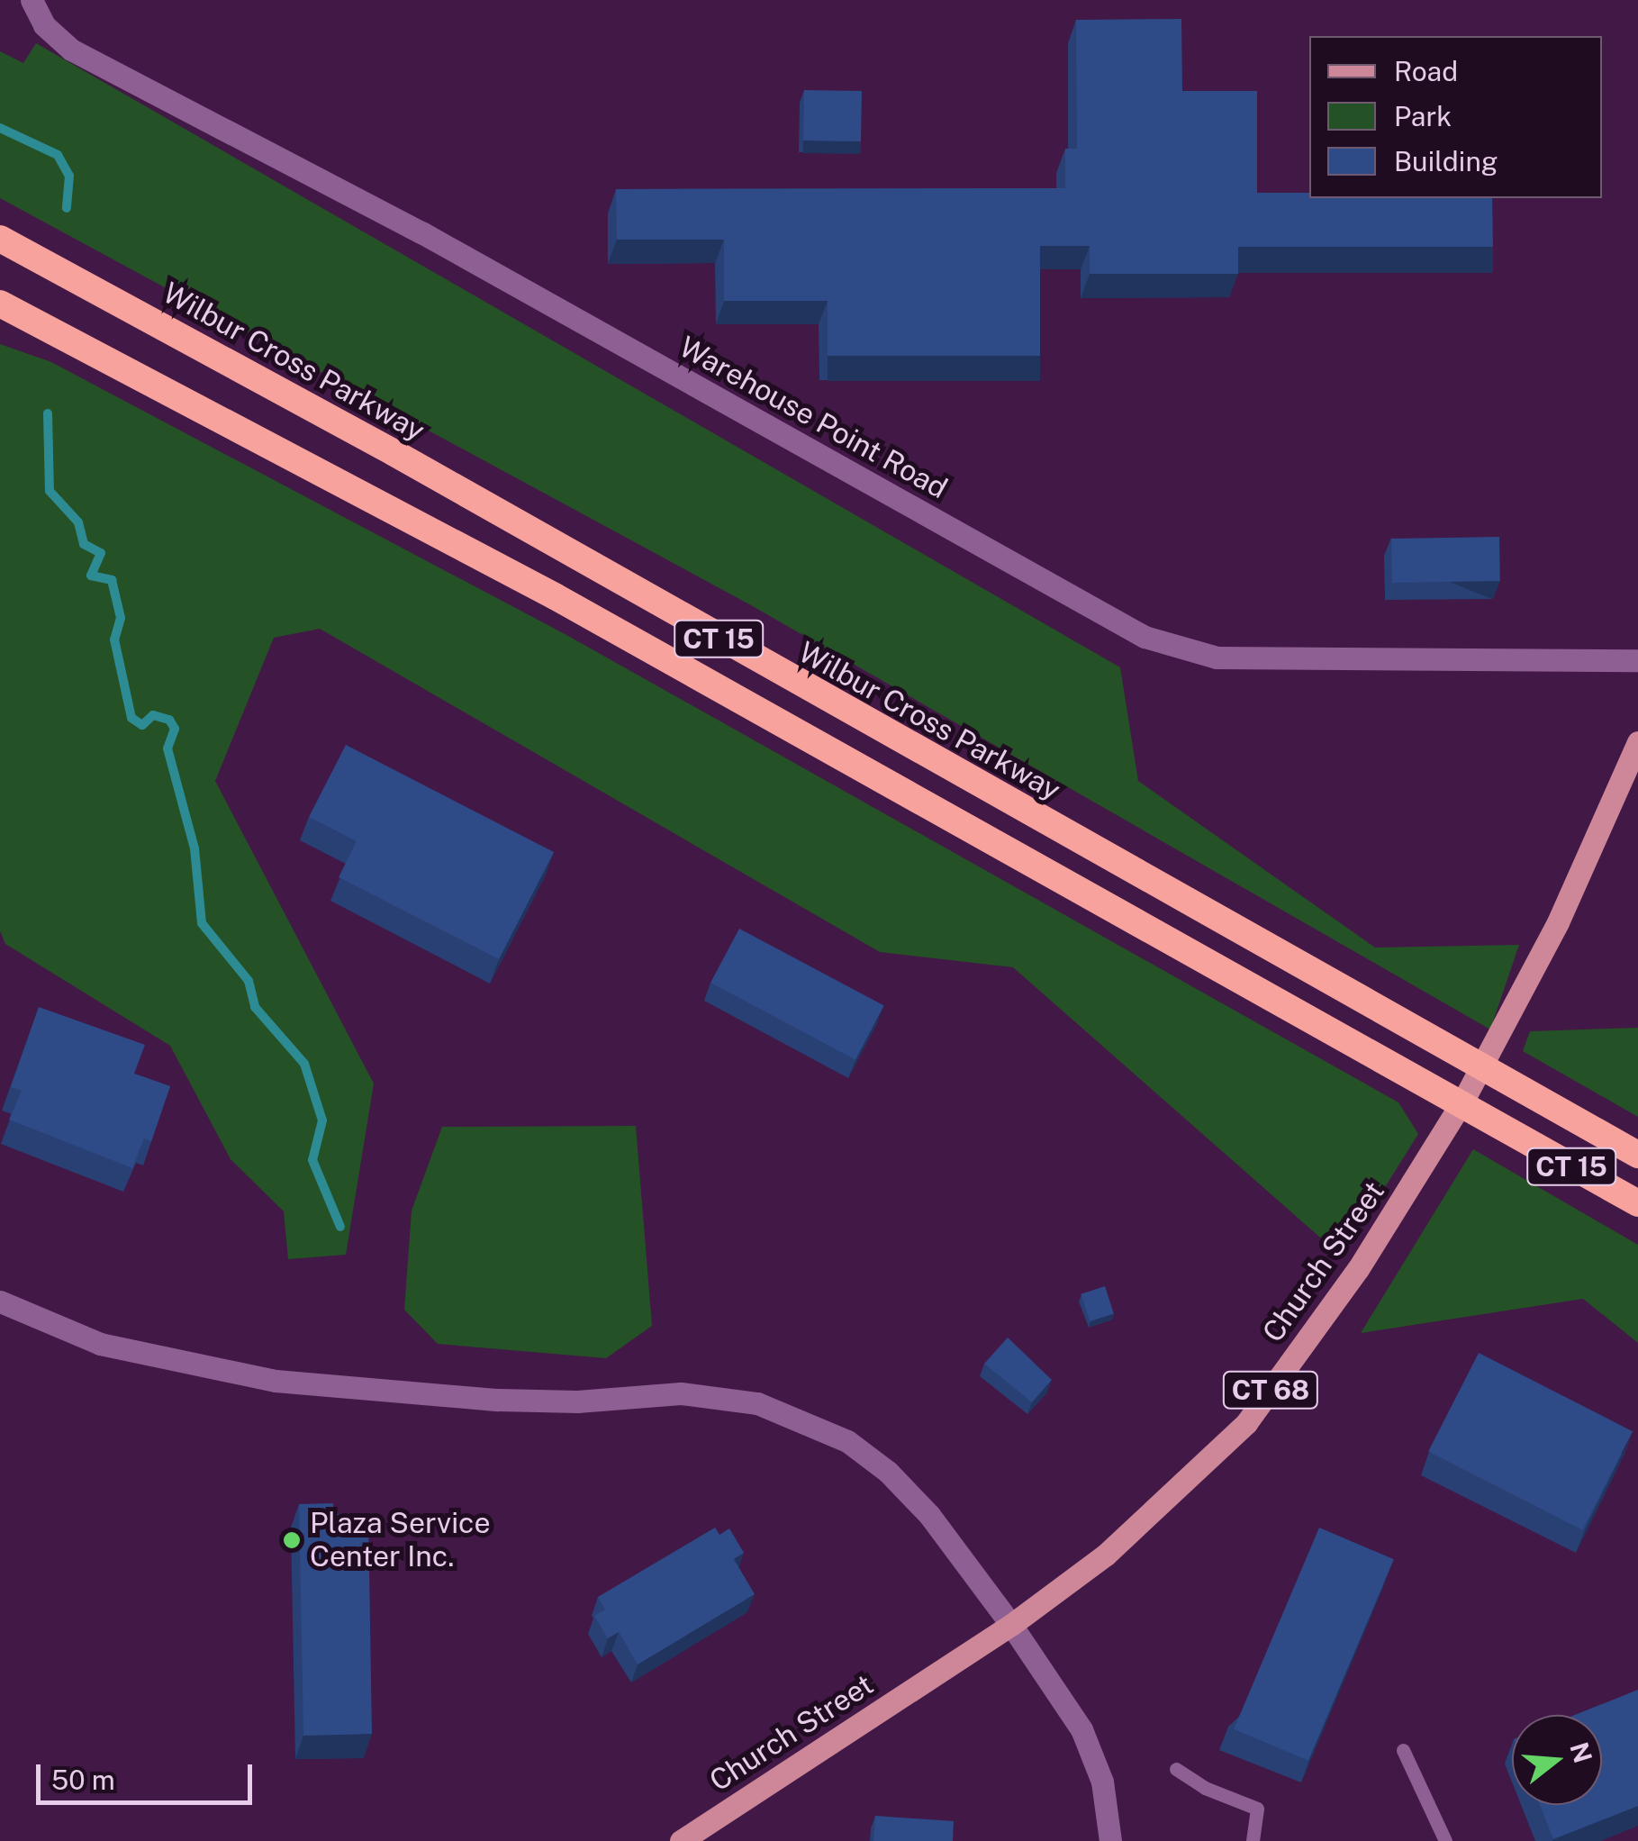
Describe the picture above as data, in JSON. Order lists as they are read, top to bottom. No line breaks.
{"streets":{"highway":["Wilbur Cross Parkway","CT 15"],"main road":["Church Street","CT 68"],"street":["Warehouse Point Road"]},"places":["Plaza Service Center Inc."],"legend":["Road","Park","Building"],"scale_bar":"50 m","north":"right"}
